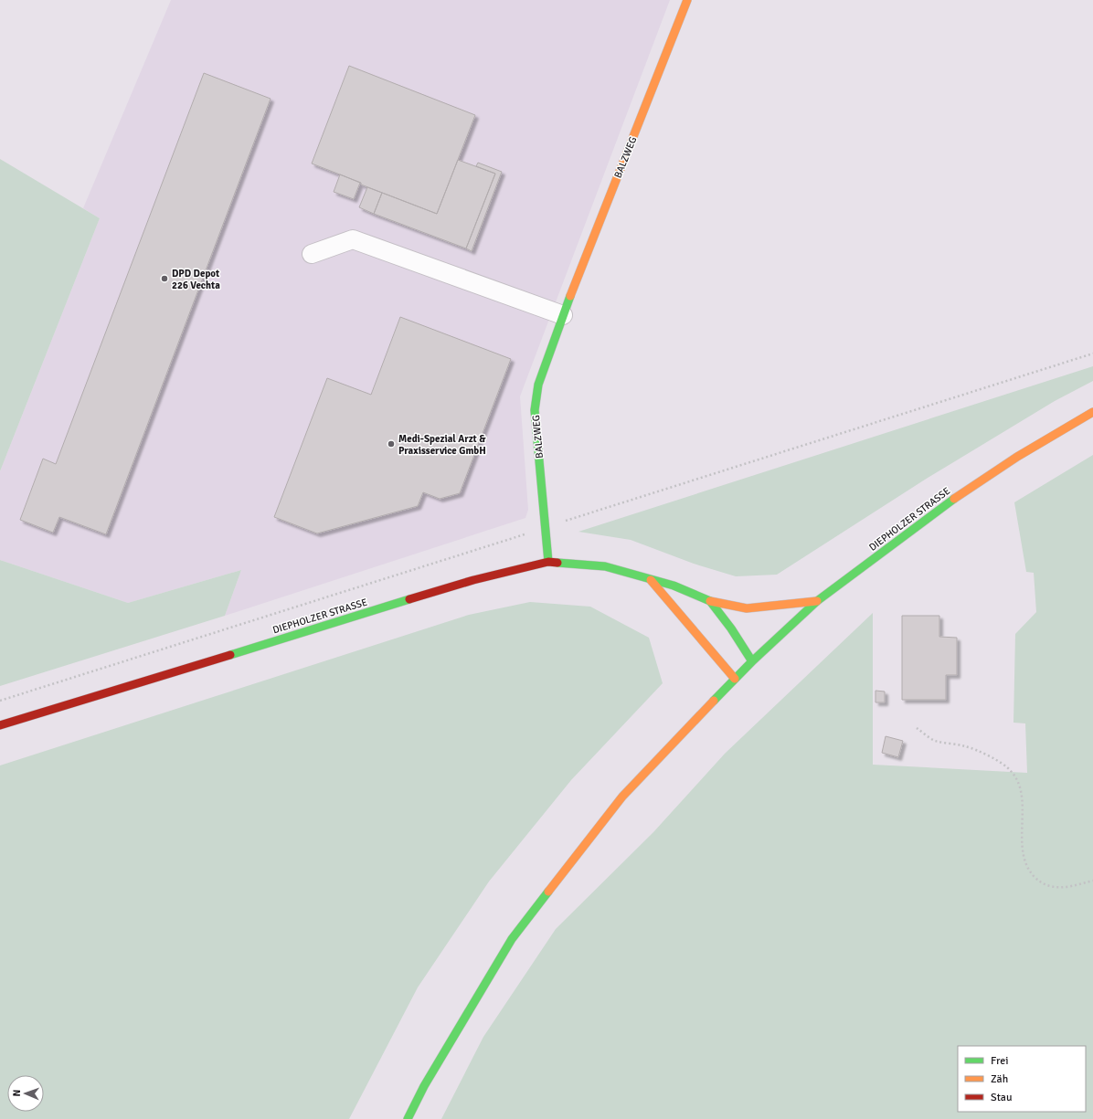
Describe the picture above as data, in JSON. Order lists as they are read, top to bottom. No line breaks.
{"streets":{"main road":["BALZWEG","DIEPHOLZER STRASSE"]},"crossings":[["BALZWEG","DIEPHOLZER STRASSE"]],"places":["DPD Depot 226 Vechta","Medi-Spezial Arzt & Praxisservice GmbH"],"legend":["Frei","Zäh","Stau"],"north":"left"}
